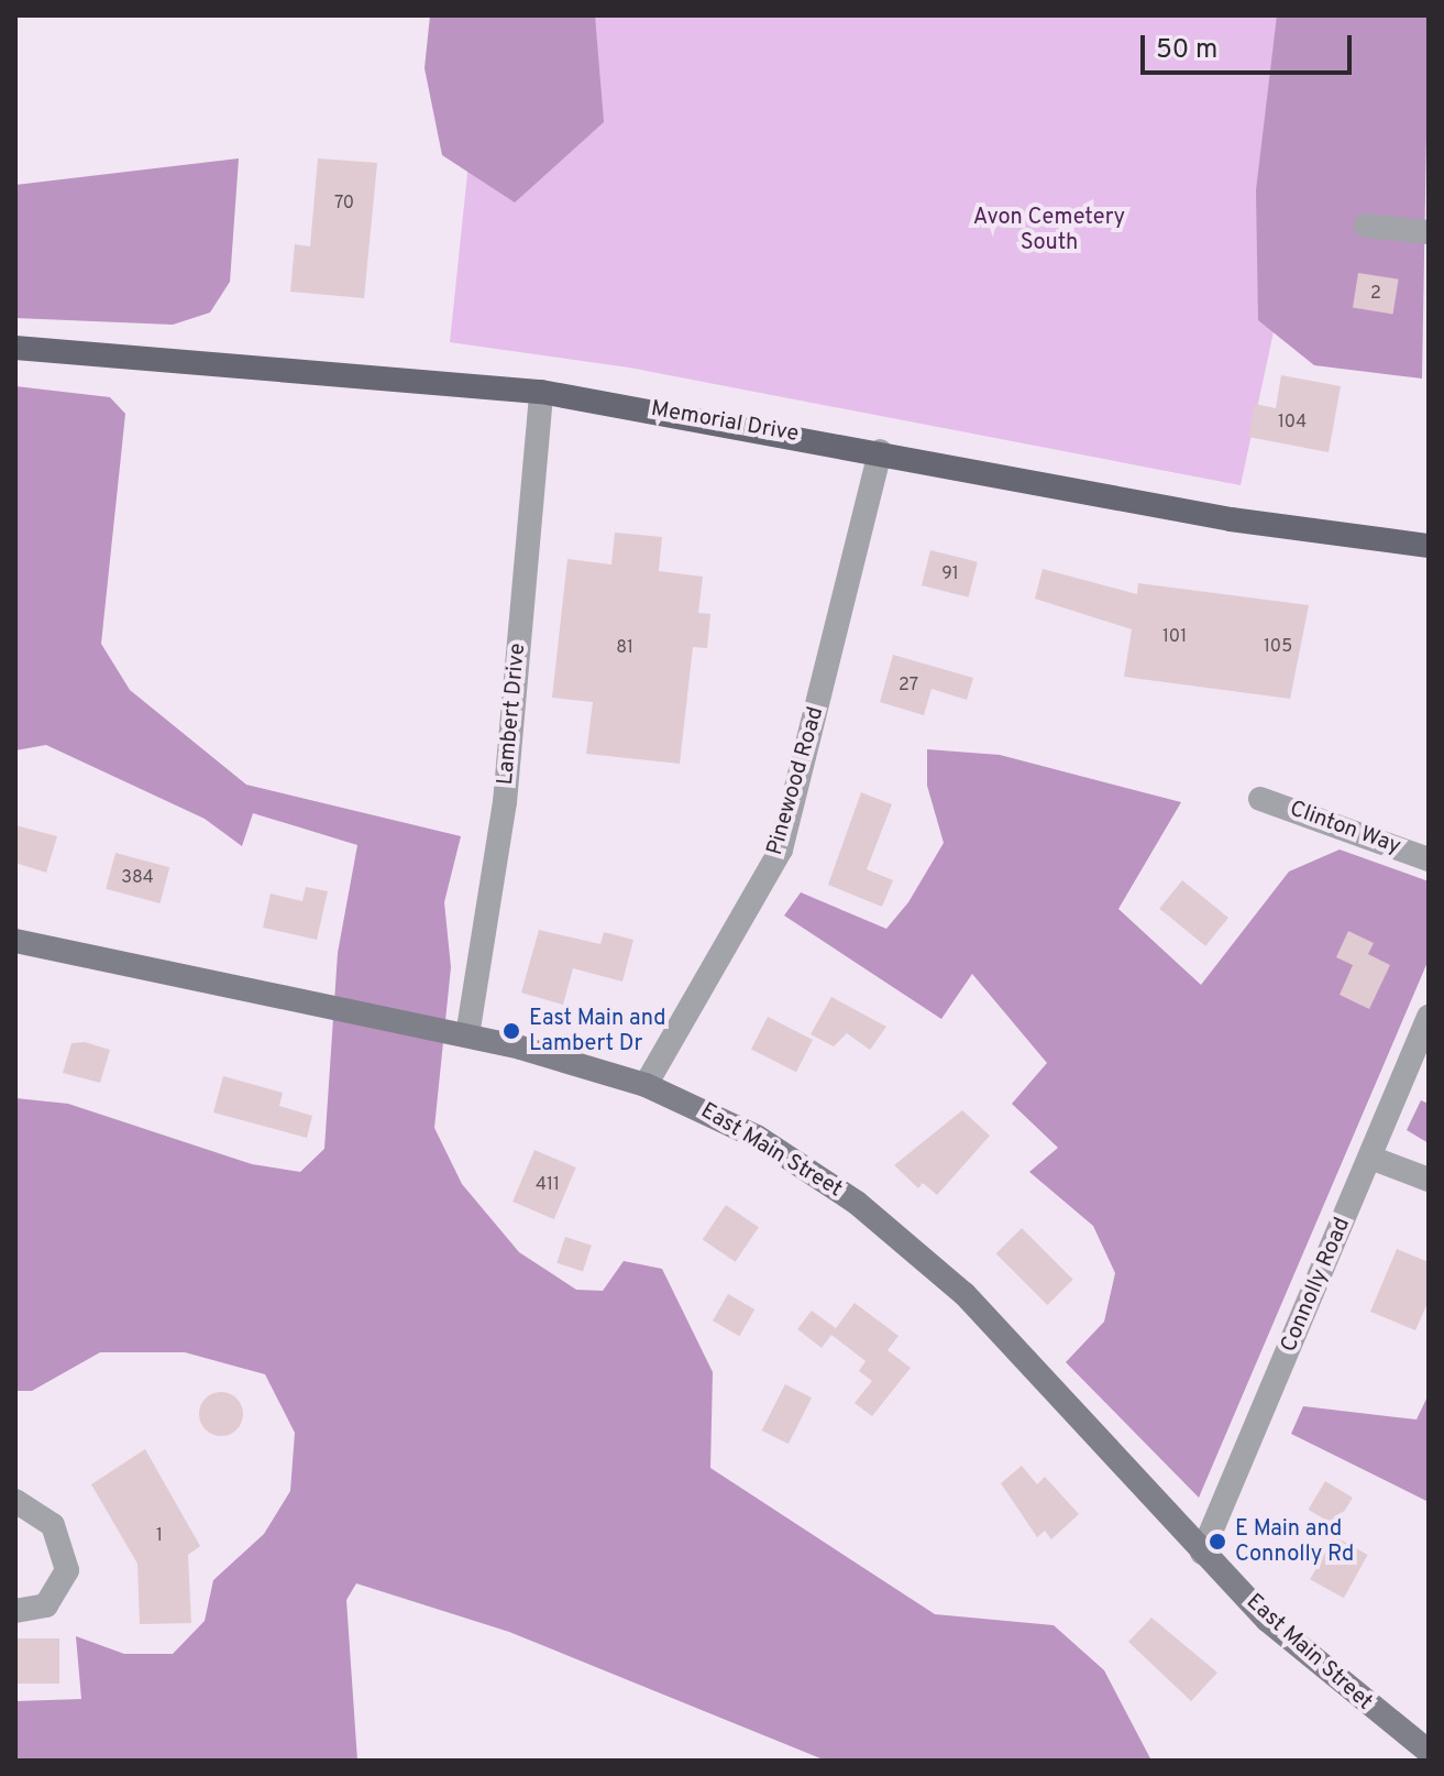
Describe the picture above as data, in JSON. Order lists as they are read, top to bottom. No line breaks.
{"streets":{"main road":["Memorial Drive","East Main Street"],"street":["Lambert Drive","Pinewood Road","Clinton Way","Connolly Road"]},"crossings":[["Memorial Drive","Lambert Drive"],["Memorial Drive","Pinewood Road"],["Lambert Drive","East Main Street"],["Pinewood Road","East Main Street"],["East Main Street","Connolly Road"]],"parks":["Avon Cemetery South"],"places":["East Main and Lambert Dr","E Main and Connolly Rd"],"house_numbers":["70","2","104","91","101","105","81","27","384","411","1"],"scale_bar":"50 m"}
